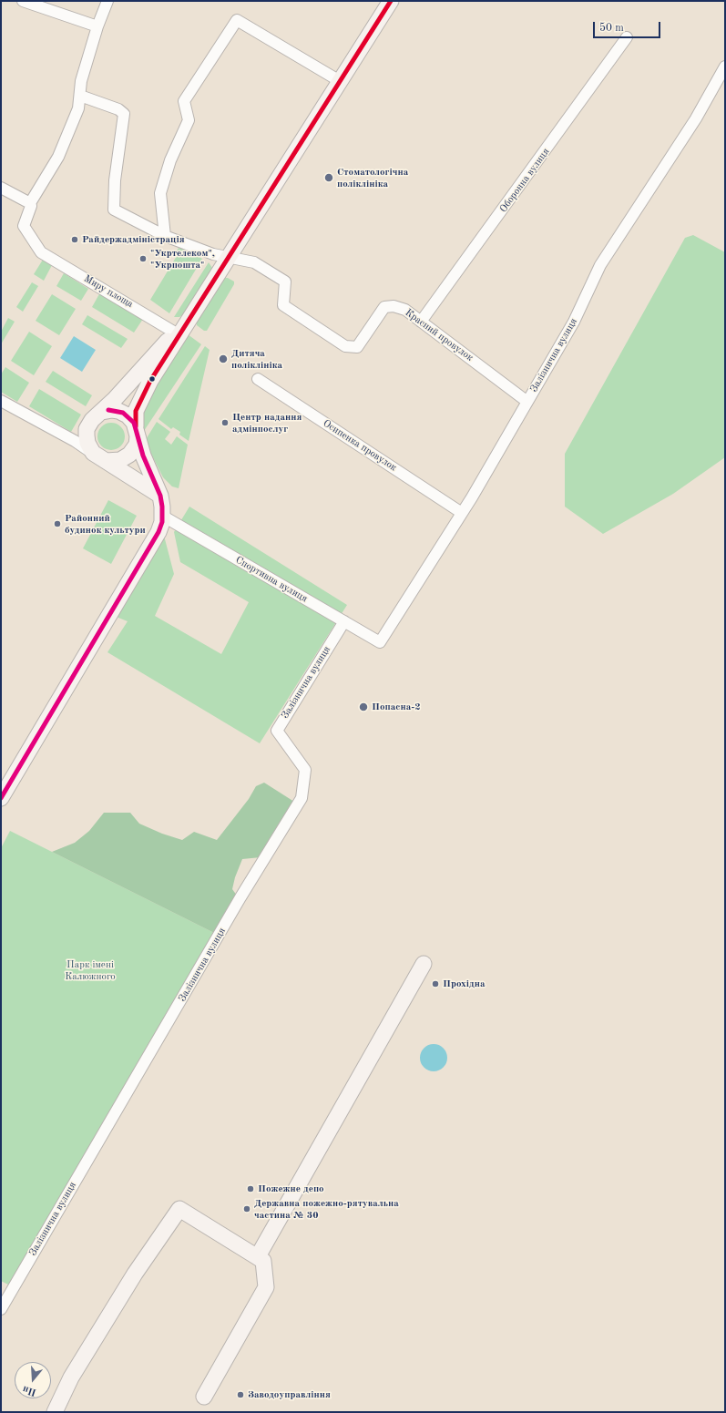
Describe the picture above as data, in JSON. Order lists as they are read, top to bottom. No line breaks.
{"streets":{"street":["Оборонна вулиця","Миру площа","Красний провулок","Залізнична вулиця","Осипенка провулок","Спортивна вулиця"]},"crossings":[["Оборонна вулиця","Красний провулок"],["Красний провулок","Залізнична вулиця"],["Залізнична вулиця","Осипенка провулок"],["Залізнична вулиця","Спортивна вулиця"]],"parks":["Парк імені Калюжного"],"places":["Стоматологічна поліклініка","Райдержадміністрація","\"Укртелеком\", \"Укрпошта\"","Дитяча поліклініка","Центр надання адмінпослуг","Районний будинок культури","Попасна-2","Прохідна","Пожежне депо","Державна пожежно-рятувальна частина № 30","Заводоуправління"],"scale_bar":"50 m","north":"bottom"}
